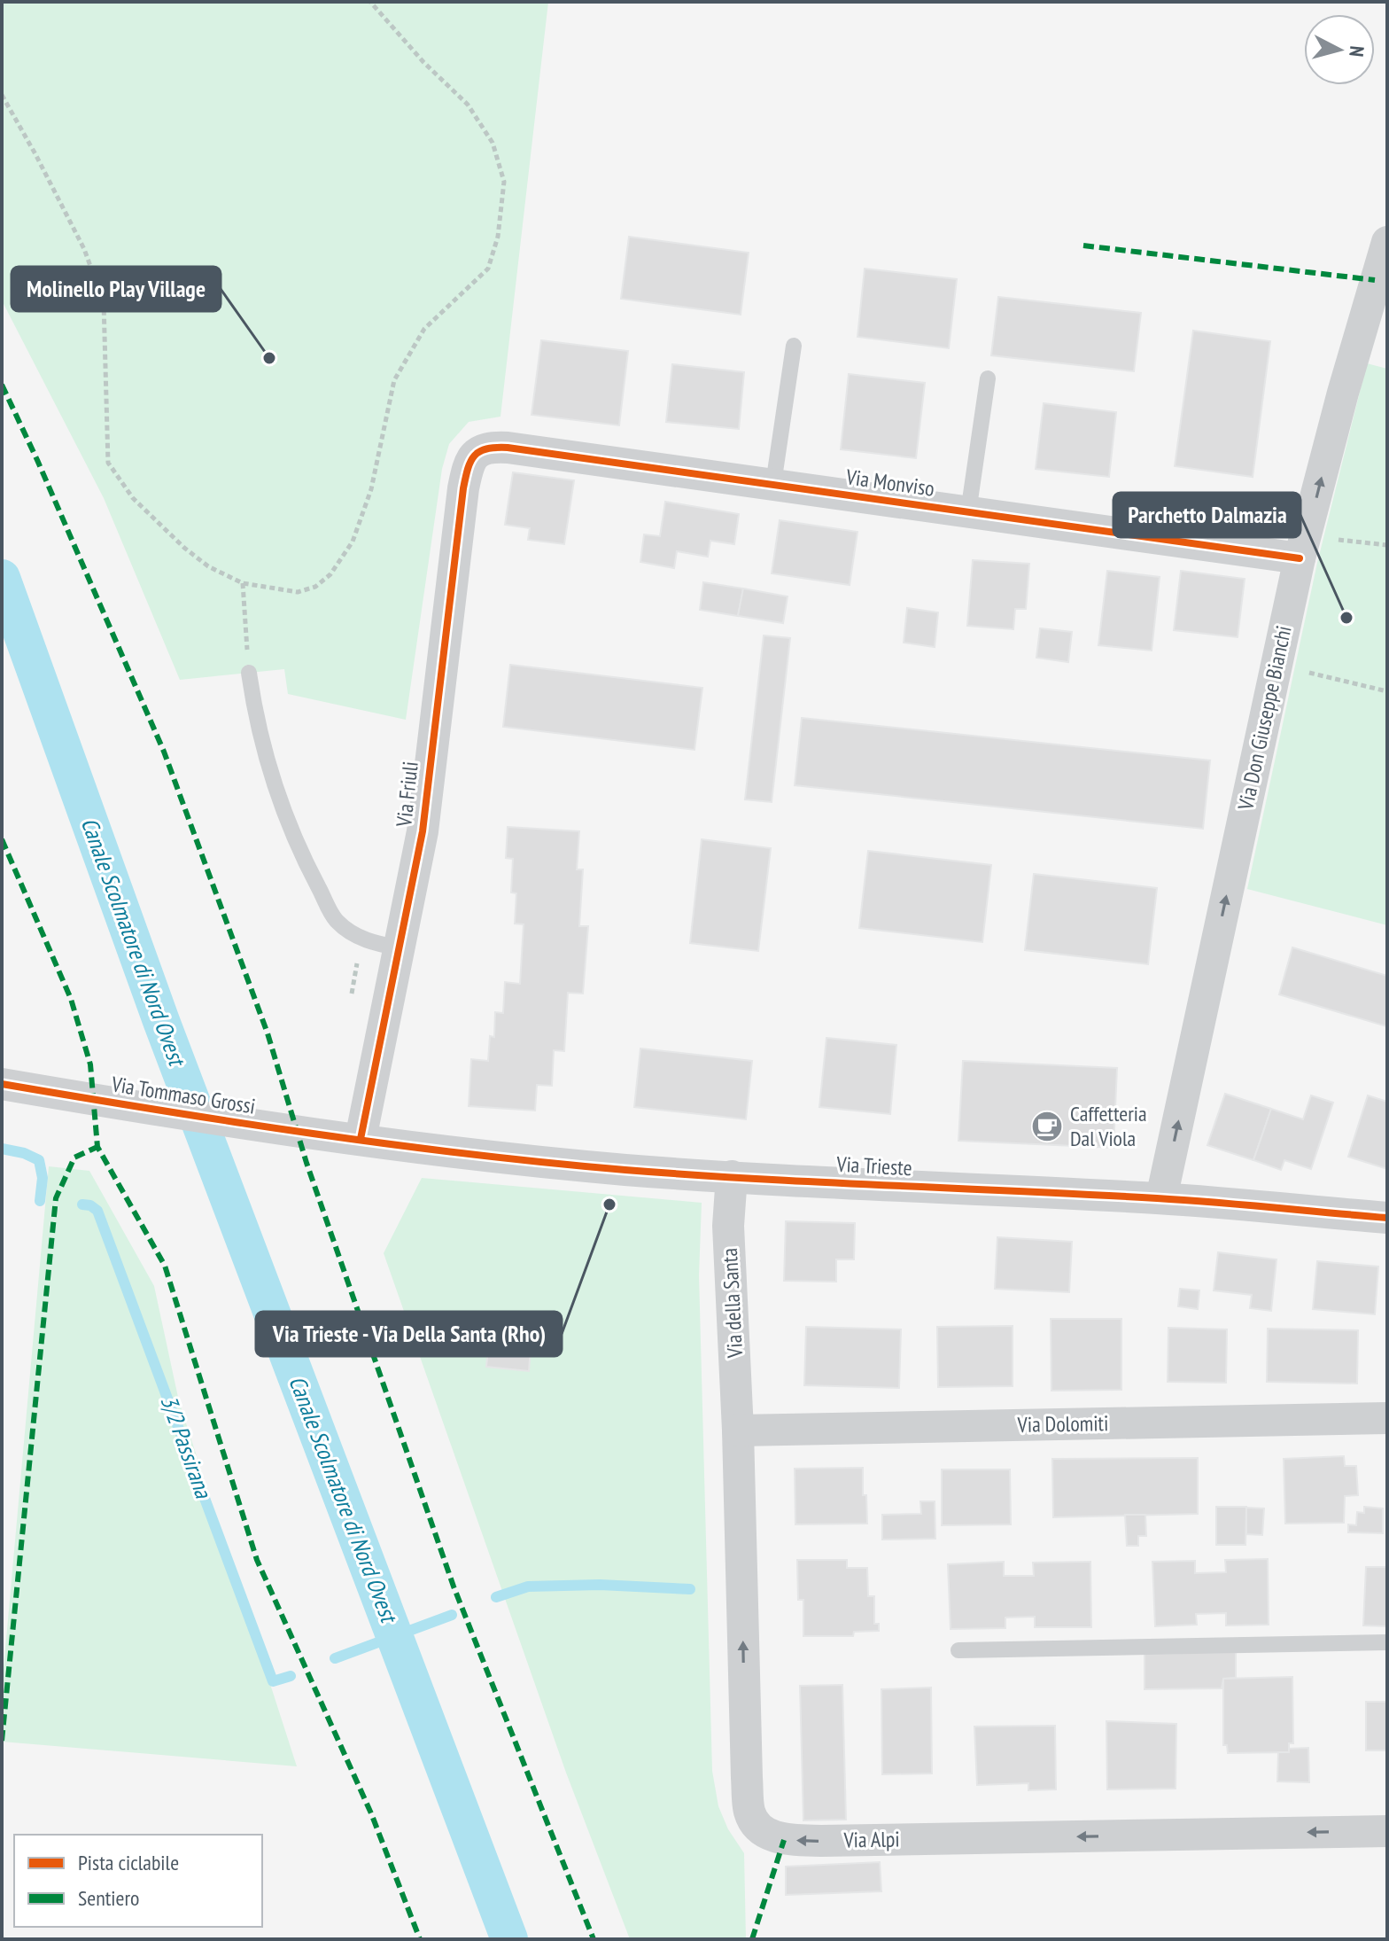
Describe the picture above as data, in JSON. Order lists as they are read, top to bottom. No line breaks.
{"streets":{"street":["Via Monviso","Via Don Giuseppe Bianchi","Via Friuli","Via Tommaso Grossi","Via Trieste","Via della Santa","Via Dolomiti","Via Alpi"]},"crossings":[["Via Monviso","Via Don Giuseppe Bianchi"],["Via Monviso","Via Friuli"],["Via Don Giuseppe Bianchi","Via Trieste"],["Via Friuli","Via Tommaso Grossi"],["Via Friuli","Via Trieste"],["Via Tommaso Grossi","Via Trieste"],["Via Trieste","Via della Santa"],["Via della Santa","Via Dolomiti"],["Via della Santa","Via Alpi"],["Via Dolomiti","Via Alpi"]],"one_way":["Via Don Giuseppe Bianchi"],"water":["Canale Scolmatore di Nord Ovest","3/2 Passirana"],"places":{"other":["Molinello Play Village","Parchetto Dalmazia","Via Trieste - Via Della Santa (Rho)"],"cafe":["Caffetteria Dal Viola"]},"legend":["Pista ciclabile","Sentiero"],"north":"right"}
